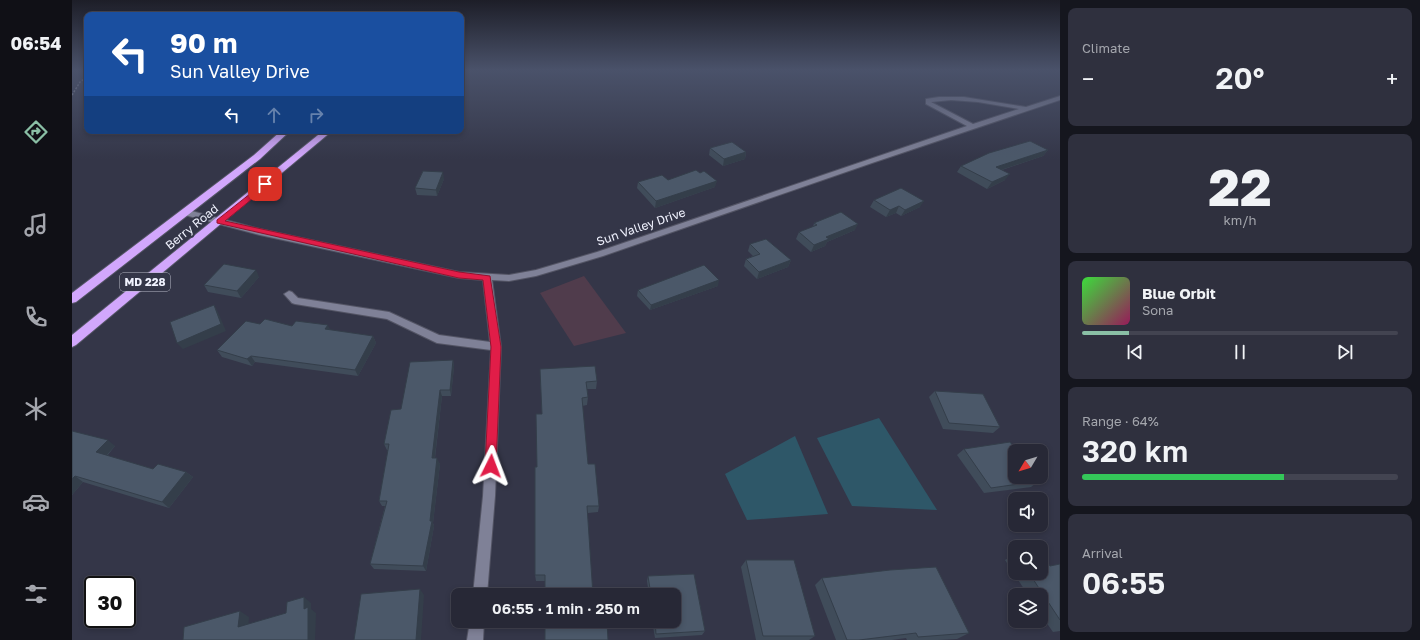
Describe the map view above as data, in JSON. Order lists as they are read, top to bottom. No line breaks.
{"streets":{"highway":["Berry Road","MD 228"],"street":["Sun Valley Drive"]},"crossings":[["Berry Road","Sun Valley Drive"]],"north":"bottom left","page":{"tabs":"06:54","tile":["Climate",["22","km/h"],["Range · 64%","320 km"],["Arrival","06:55"]],"turn":["90 m","Sun Valley Drive"],"heat":["−","20°","+"],"song":["Blue Orbit","Sona"],"limit":"30","trip":"06:55 · 1 min · 250 m"}}
